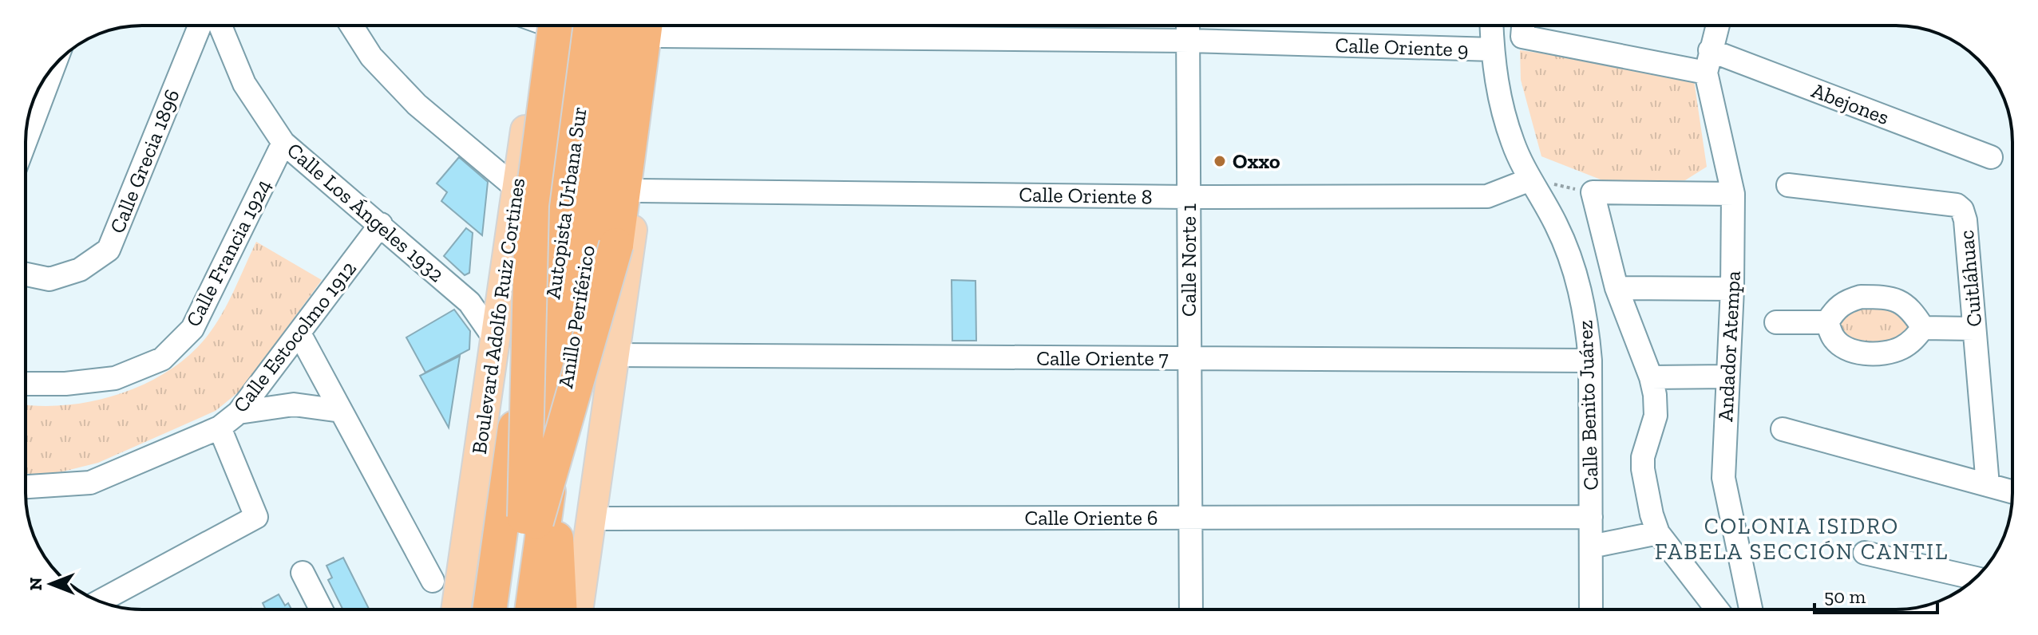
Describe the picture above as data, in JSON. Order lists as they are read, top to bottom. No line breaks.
{"streets":{"highway":["Autopista Urbana Sur","Anillo Periférico"],"main road":["Boulevard Adolfo Ruiz Cortines"],"street":["Calle Oriente 9","Abejones","Calle Grecia 1896","Calle Oriente 8","Calle Los Ángeles 1932","Calle Francia 1924","Calle Norte 1","Cuitláhuac","Calle Estocolmo 1912","Andador Atempa","Calle Oriente 7","Calle Benito Juárez","Calle Oriente 6"]},"crossings":[["Calle Oriente 9","Calle Norte 1"],["Calle Oriente 9","Calle Benito Juárez"],["Calle Oriente 8","Calle Norte 1"],["Calle Oriente 8","Calle Benito Juárez"],["Calle Los Ángeles 1932","Calle Francia 1924"],["Calle Los Ángeles 1932","Boulevard Adolfo Ruiz Cortines"],["Calle Los Ángeles 1932","Calle Estocolmo 1912"],["Calle Norte 1","Calle Oriente 7"],["Calle Norte 1","Calle Oriente 6"],["Calle Oriente 7","Calle Benito Juárez"],["Calle Benito Juárez","Calle Oriente 6"]],"districts":["COLONIA ISIDRO FABELA SECCIÓN CANTIL"],"places":["Oxxo"],"scale_bar":"50 m","north":"left"}
